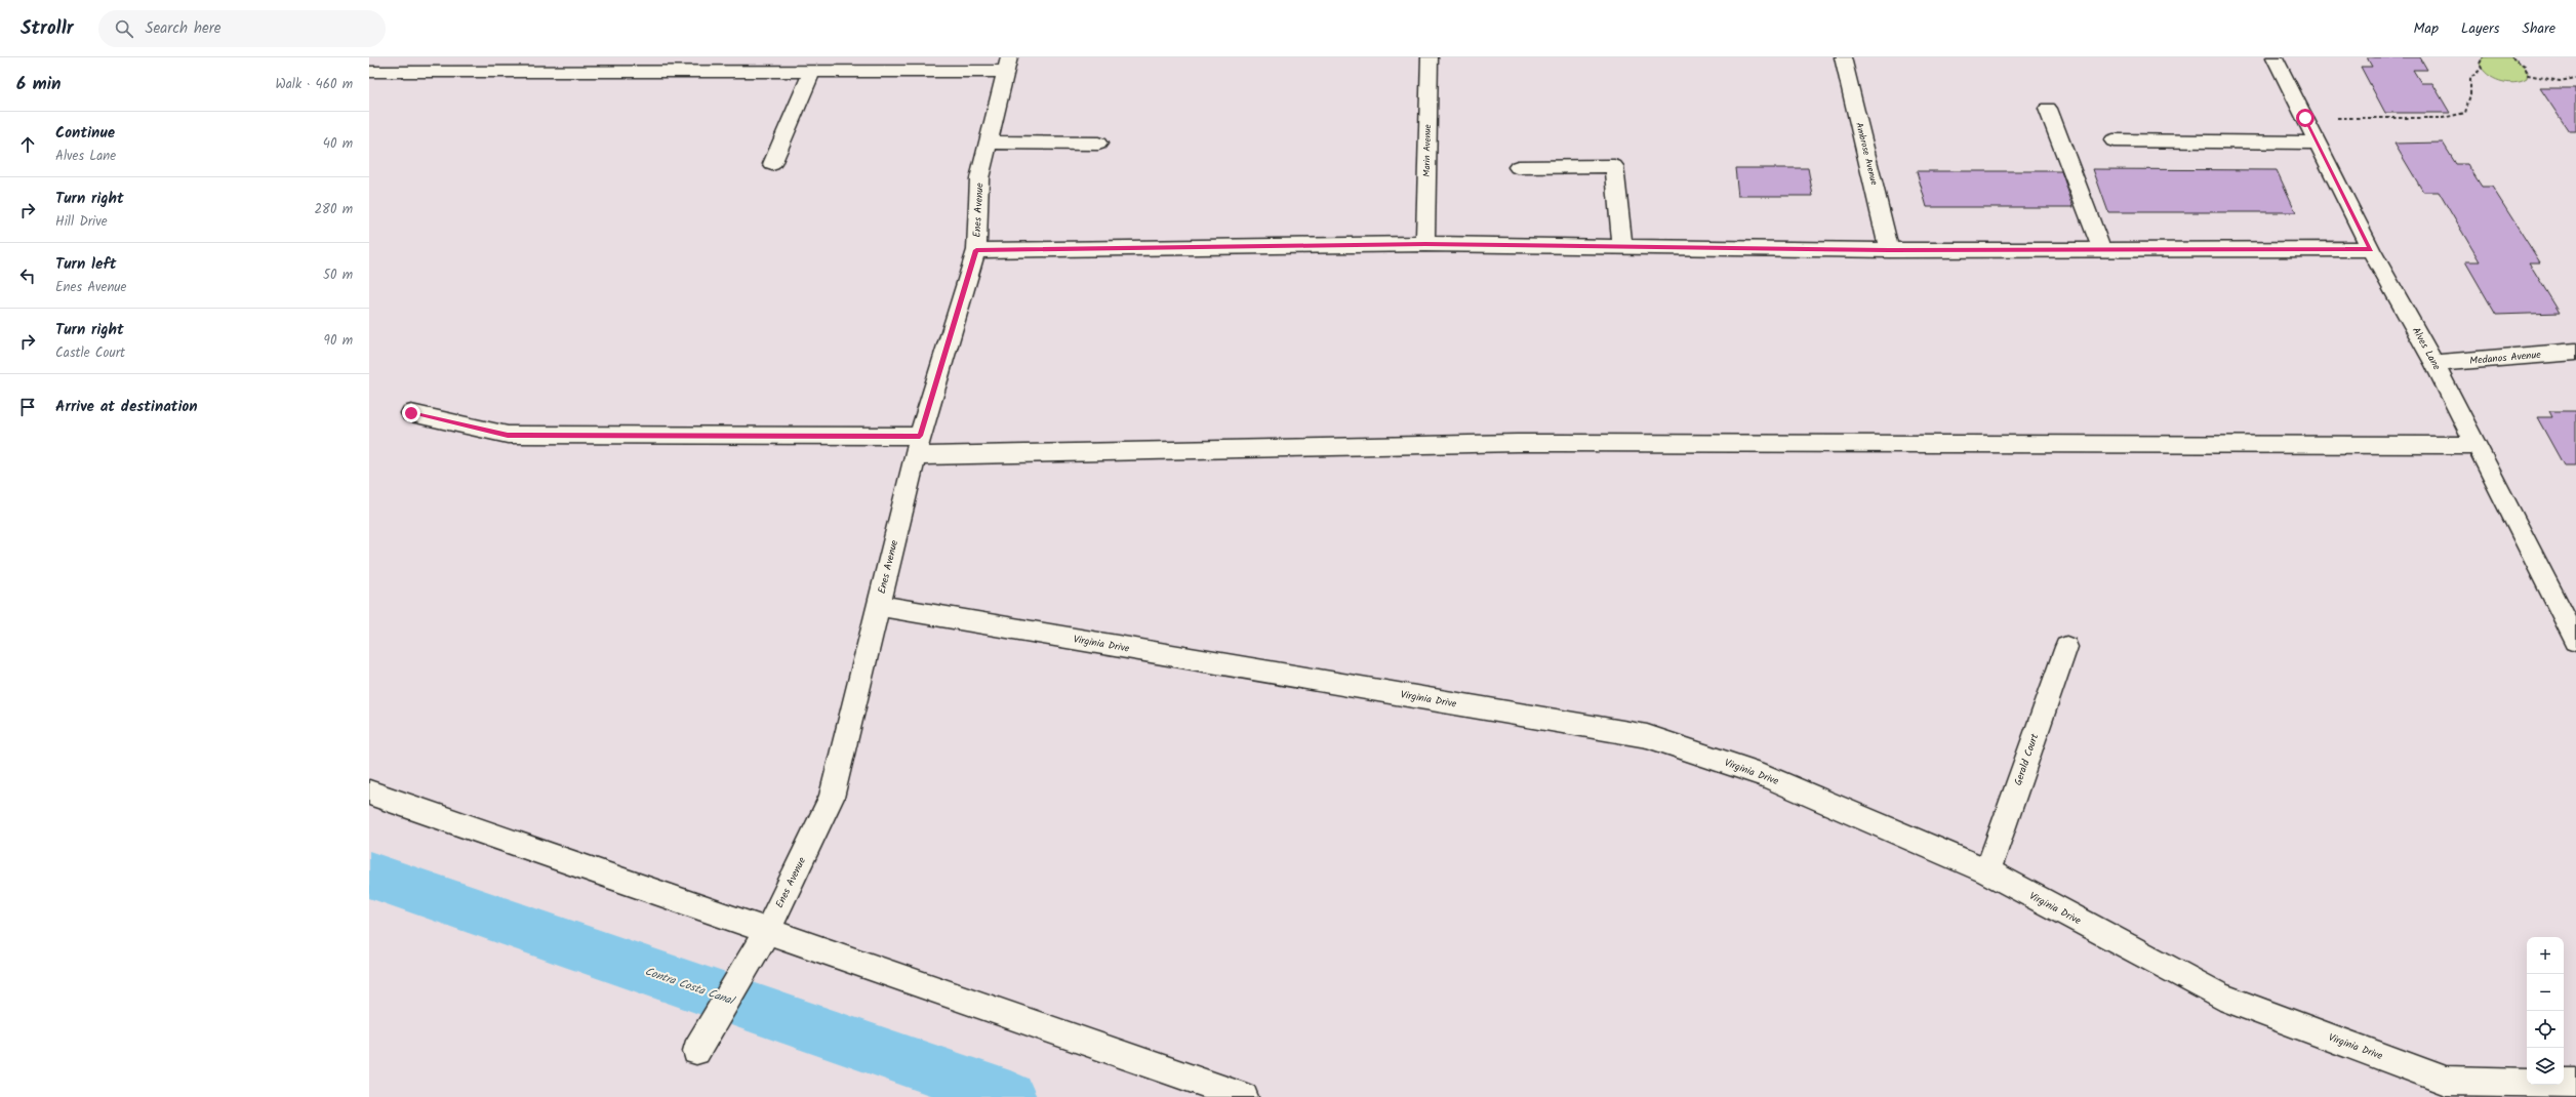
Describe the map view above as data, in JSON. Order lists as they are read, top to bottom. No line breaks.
{"streets":{"street":["Marin Avenue","Ambrose Avenue","Enes Avenue","Alves Lane","Medanos Avenue","Virginia Drive","Gerald Court"]},"crossings":[["Enes Avenue","Virginia Drive"],["Alves Lane","Medanos Avenue"],["Virginia Drive","Gerald Court"]],"water":["Contra Costa Canal"],"page":{"header":"Strollr","search":"Search here","nav":["Map","Layers","Share"],"heading":["6 min","Walk · 460 m"],"list":[["Continue","Alves Lane","40 m"],["Turn right","Hill Drive","280 m"],["Turn left","Enes Avenue","50 m"],["Turn right","Castle Court","90 m"],"Arrive at destination"],"map_buttons":["+","−"]}}
